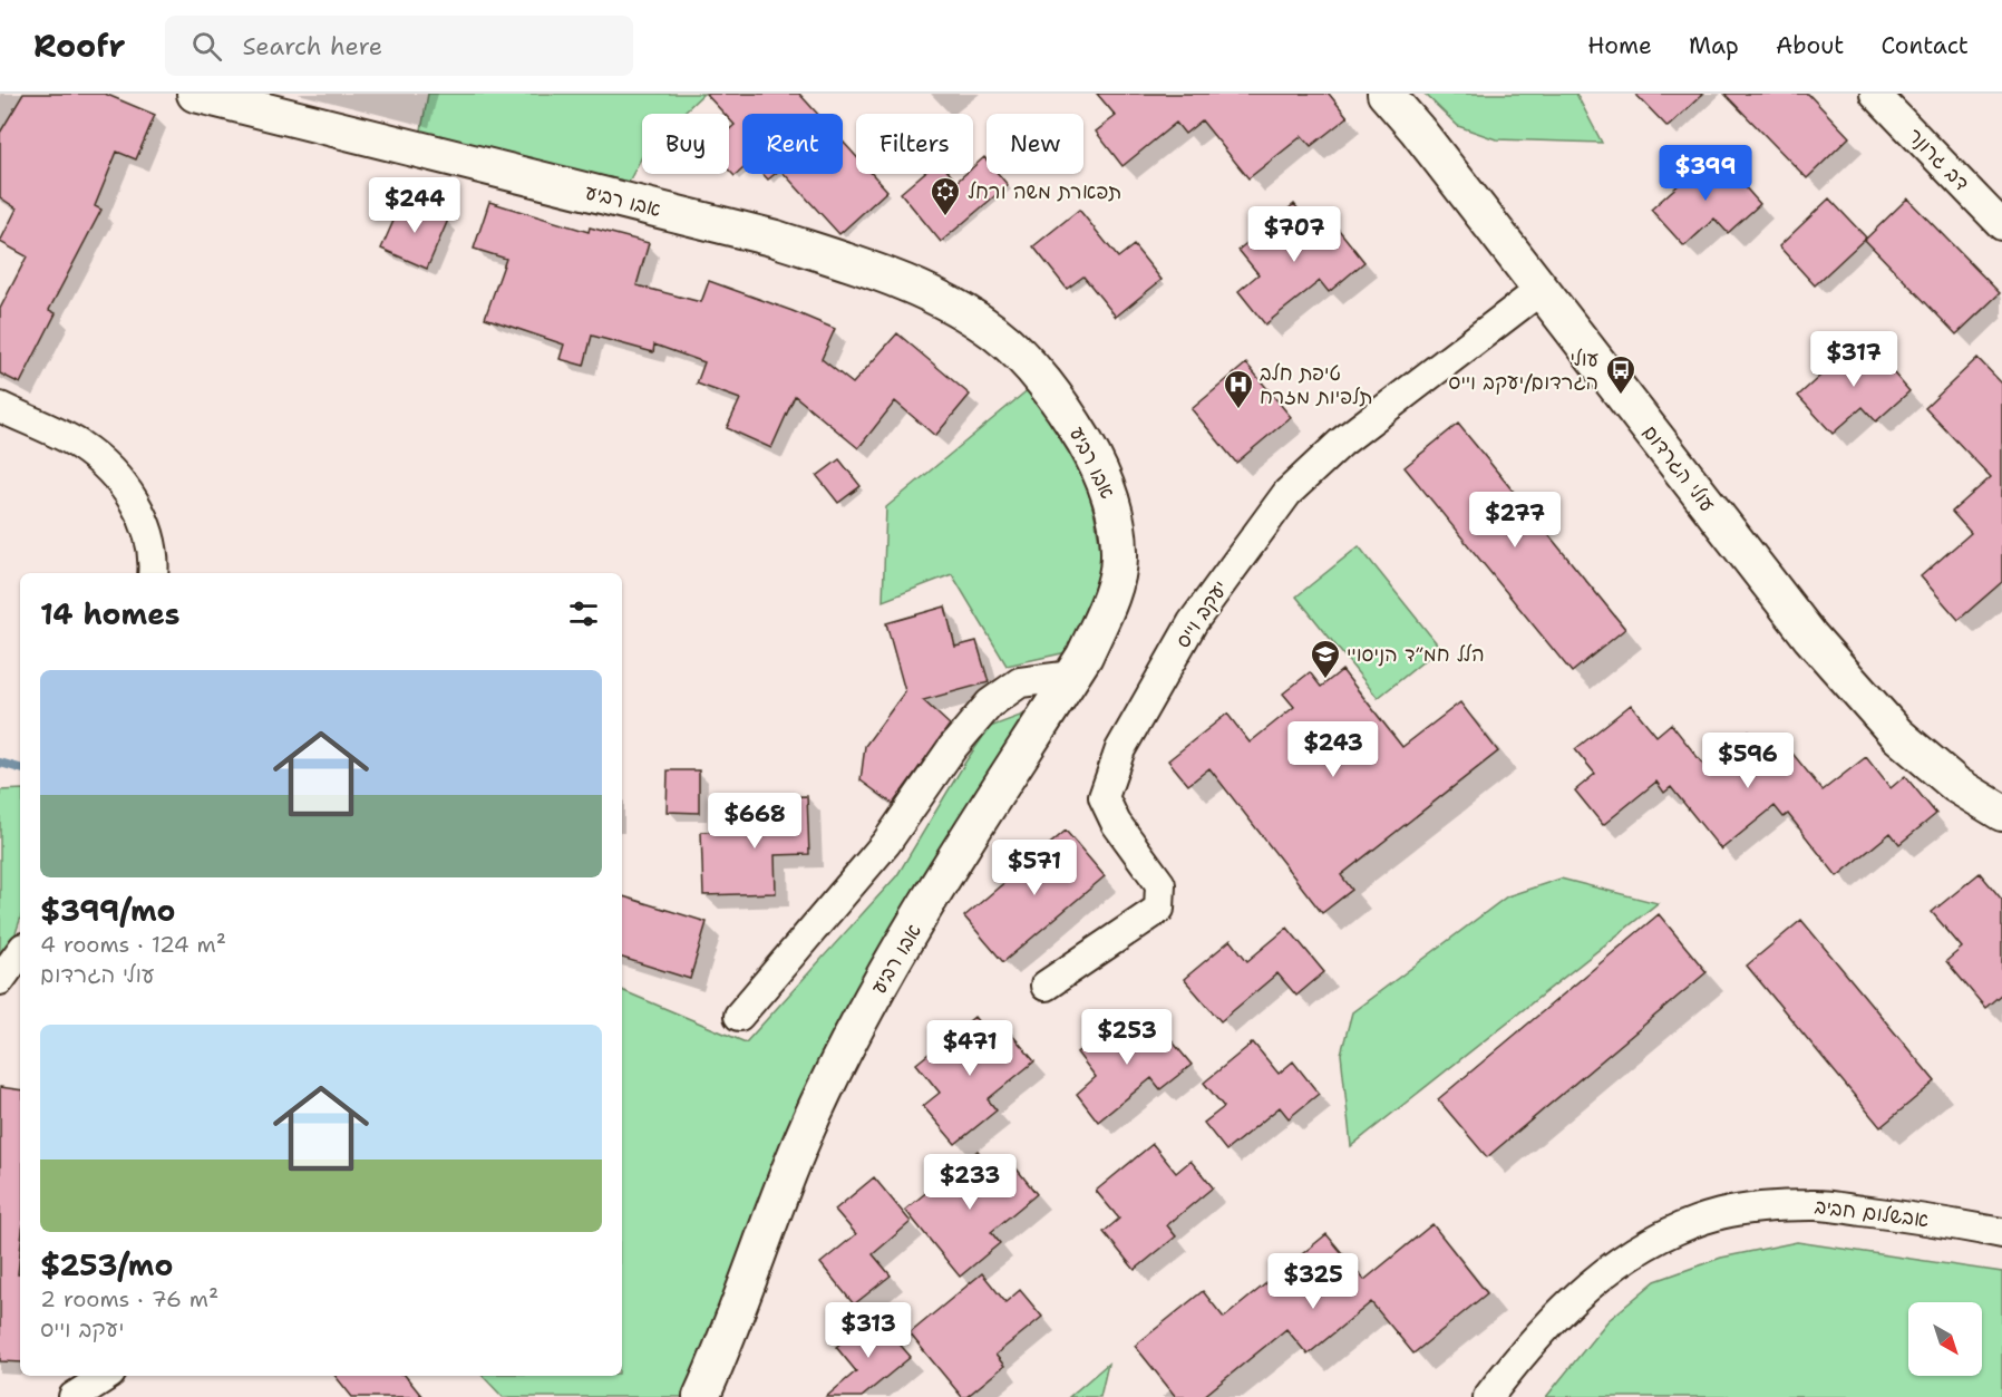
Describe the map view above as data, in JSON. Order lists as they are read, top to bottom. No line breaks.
{"streets":{"street":["דב גרונר","אבו רביע","עולי הגרדום","יעקב וייס","אבשלום חביב"]},"crossings":[["עולי הגרדום","יעקב וייס"]],"places":{"synagogue":["תפארת משה ורחל"],"bus stop":["עולי הגרדום/יעקב וייס"],"hospital":["טיפת חלב תלפיות מזרח"],"school or university":["הלל חמ״ד הניסויי"]},"north":"bottom right","page":{"header":"Roofr","search":"Search here","nav":["Home","Map","About","Contact"],"chip":["Buy","Rent","Filters","New"],"price":["$399","$244","$707","$317","$277","$243","$596","$668","$571","$253","$471","$233","$325","$313"],"heading":"14 homes","list":[{"name":"$399/mo","note":"4 rooms · 124 m² · עולי הגרדום"},{"name":"$253/mo","note":"2 rooms · 76 m² · יעקב וייס"}]}}
